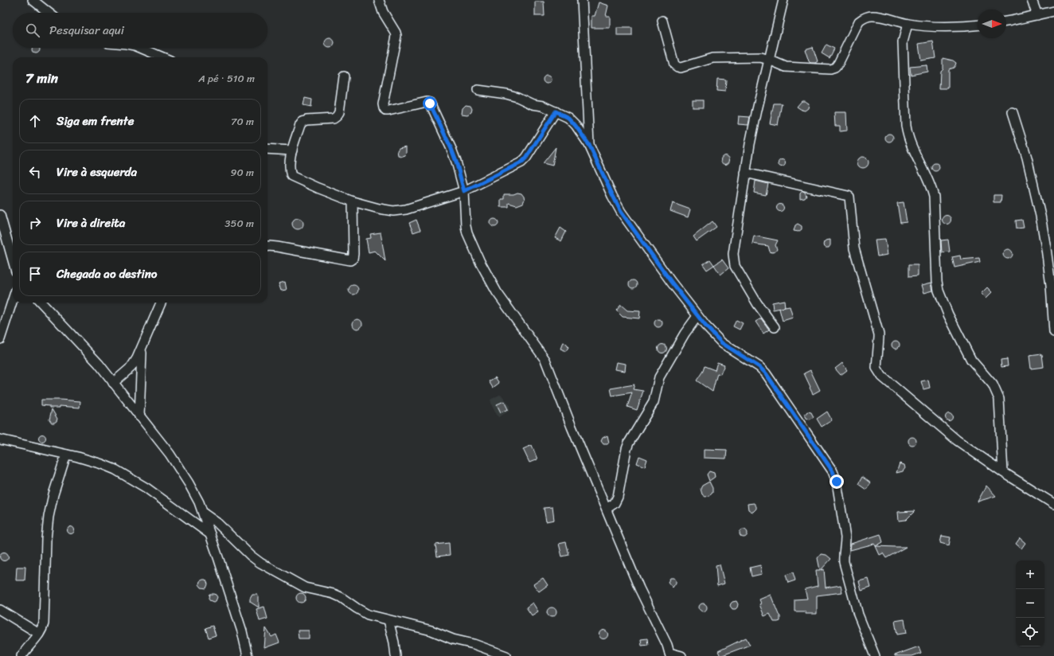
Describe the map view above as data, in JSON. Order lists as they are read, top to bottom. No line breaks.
{"north":"right","page":{"search":"Pesquisar aqui","heading":["7 min","A pé · 510 m"],"list":[["Siga em frente","70 m"],["Vire à esquerda","90 m"],["Vire à direita","350 m"],"Chegada ao destino"],"map_buttons":["+","−"]}}
